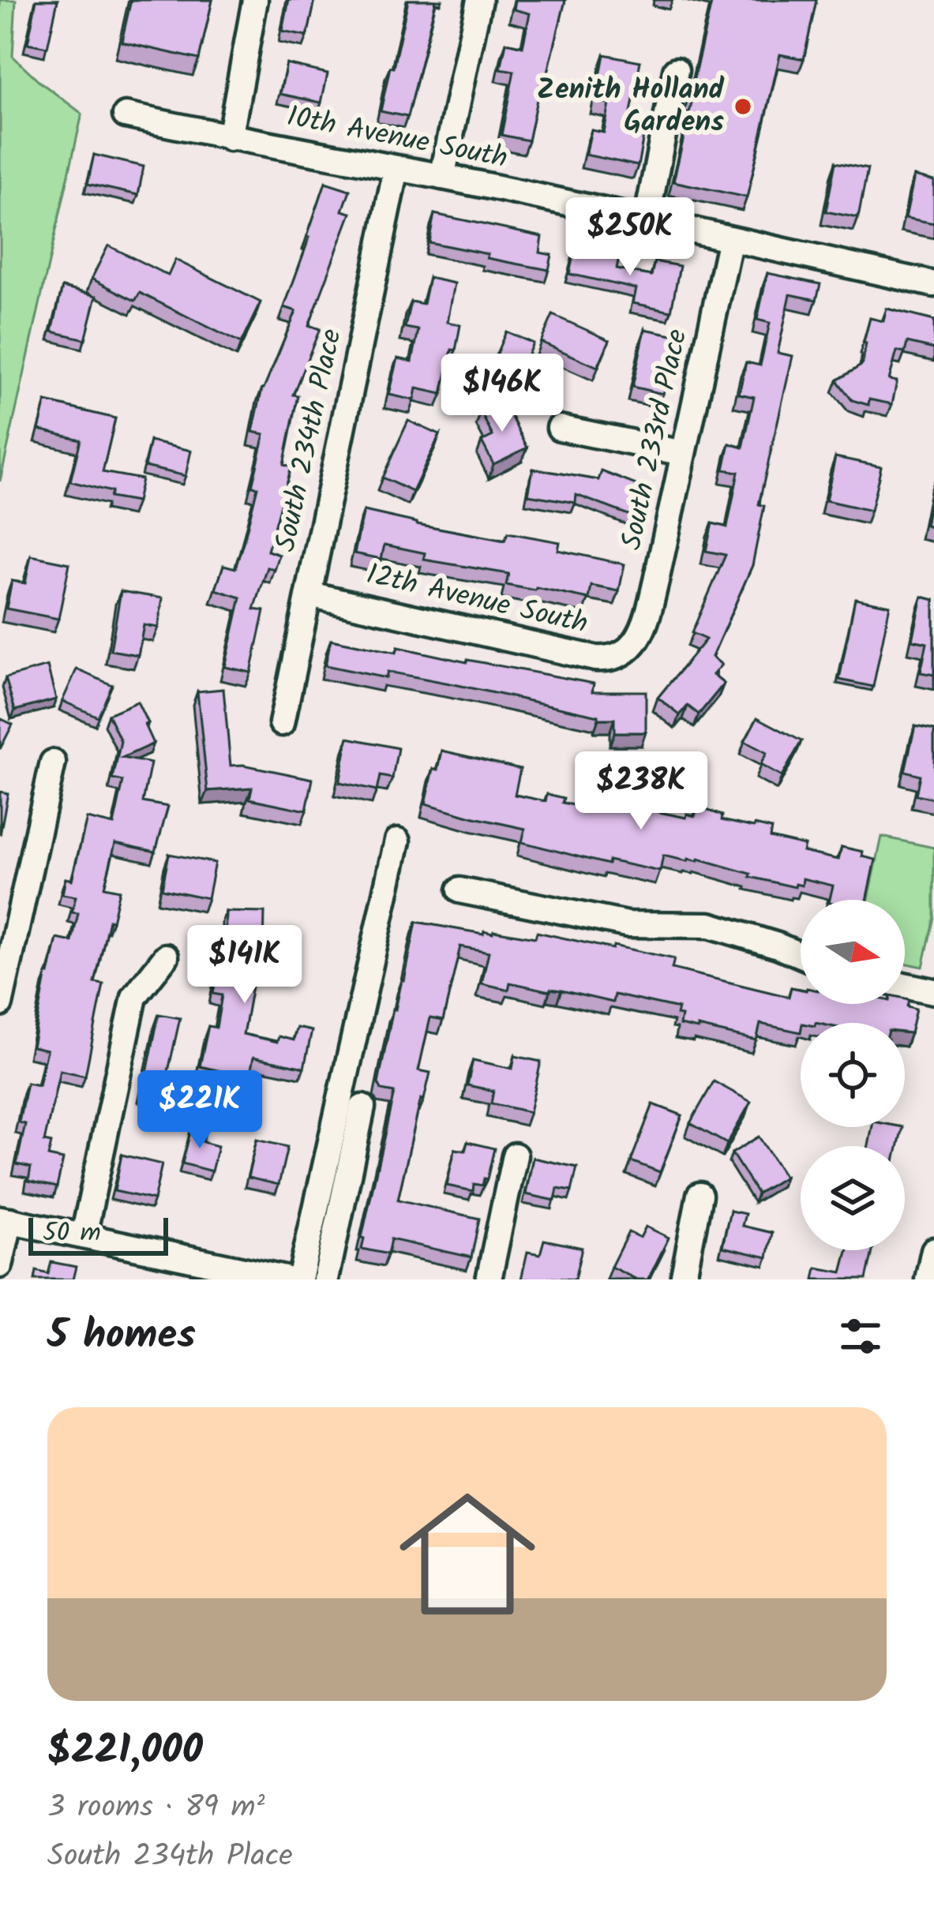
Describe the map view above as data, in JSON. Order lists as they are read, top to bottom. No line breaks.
{"streets":{"street":["10th Avenue South","South 233rd Place","South 234th Place","12th Avenue South"]},"crossings":[["10th Avenue South","South 233rd Place"],["10th Avenue South","South 234th Place"],["South 233rd Place","12th Avenue South"],["South 234th Place","12th Avenue South"]],"places":["Zenith Holland Gardens"],"scale_bar":"50 m","north":"right","page":{"price":["$250K","$146K","$238K","$141K","$221K"],"scale":"50 m","heading":"5 homes","list":[{"name":"$221,000","note":"3 rooms · 89 m² · South 234th Place"}]}}
